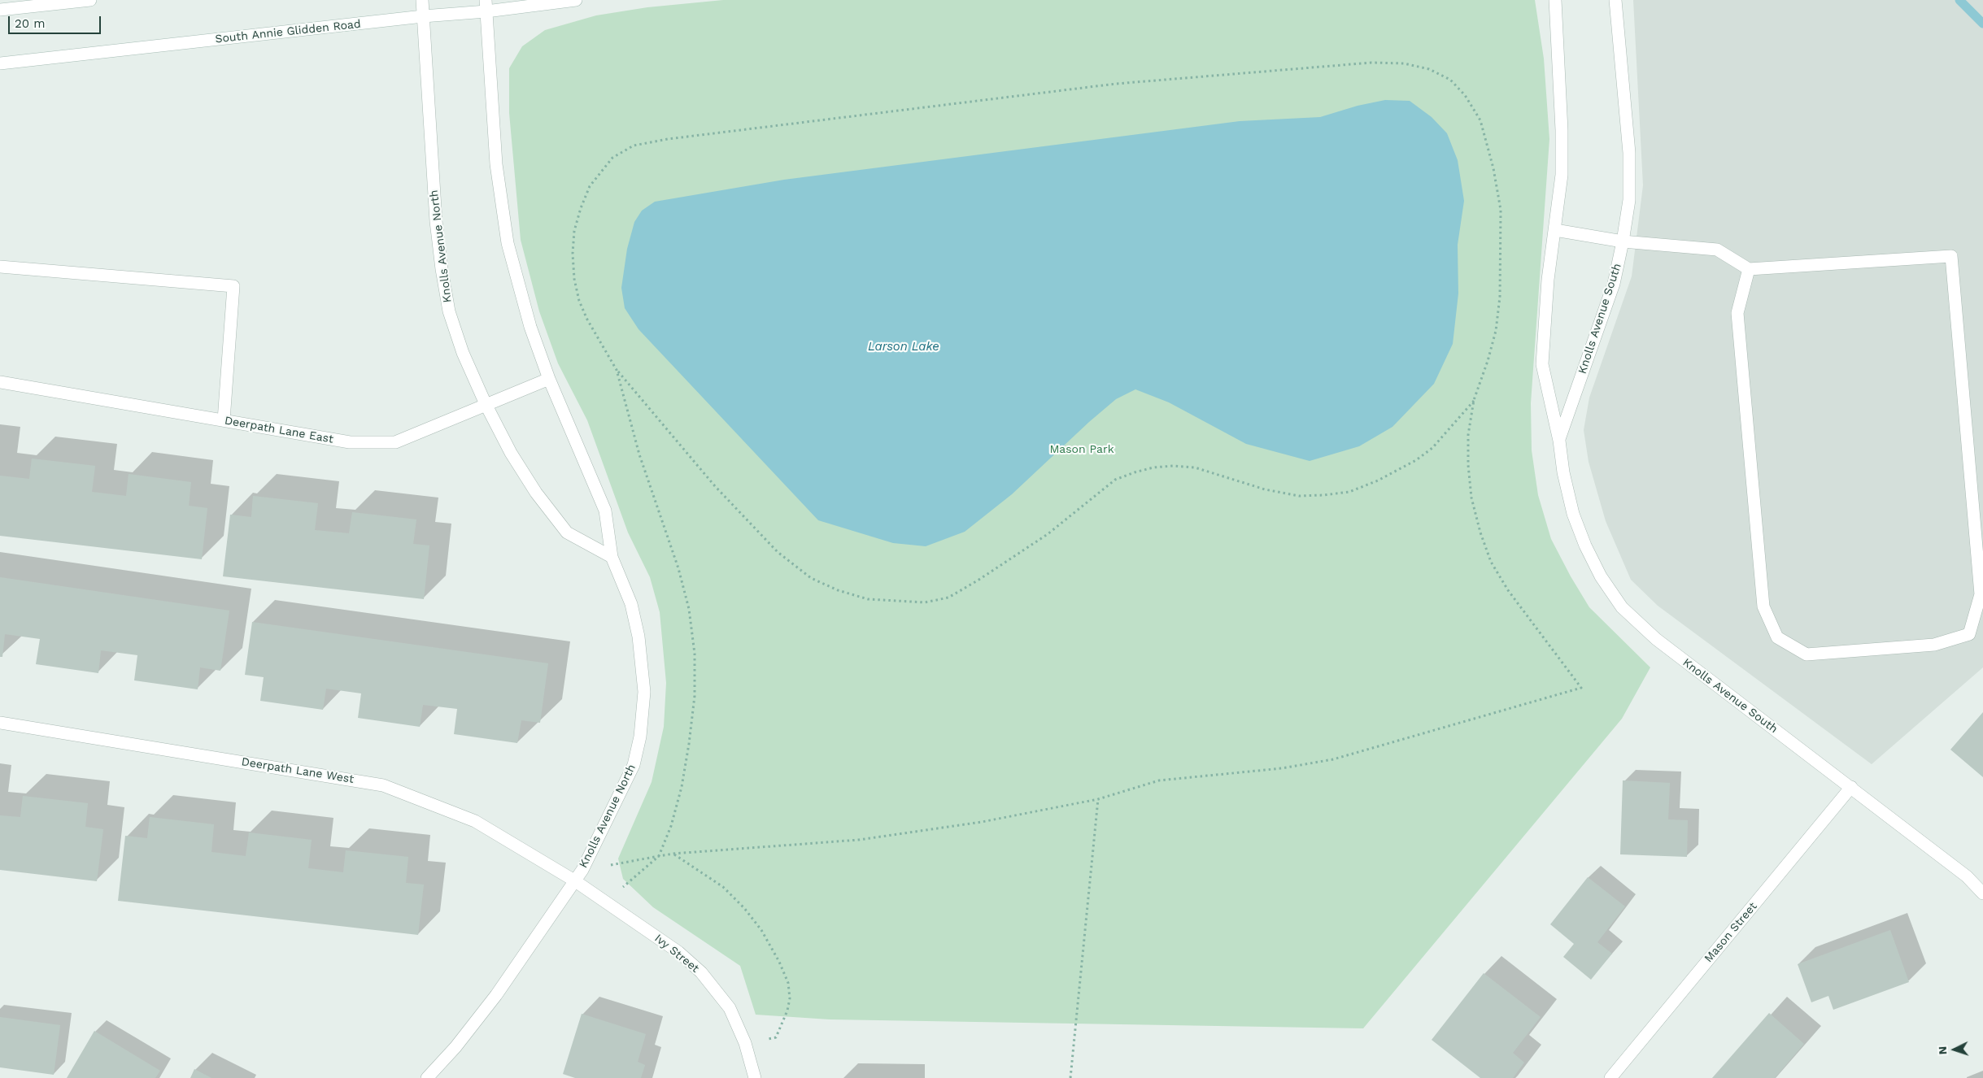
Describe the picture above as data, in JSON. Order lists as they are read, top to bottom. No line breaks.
{"streets":{"street":["South Annie Glidden Road","Knolls Avenue North","Knolls Avenue South","Deerpath Lane East","Deerpath Lane West","Mason Street","Ivy Street"]},"crossings":[["South Annie Glidden Road","Knolls Avenue North"],["Knolls Avenue North","Deerpath Lane East"],["Knolls Avenue North","Deerpath Lane West"],["Knolls Avenue North","Ivy Street"],["Knolls Avenue South","Mason Street"],["Deerpath Lane West","Ivy Street"]],"water":["Larson Lake"],"parks":["Mason Park"],"scale_bar":"20 m","north":"left"}
